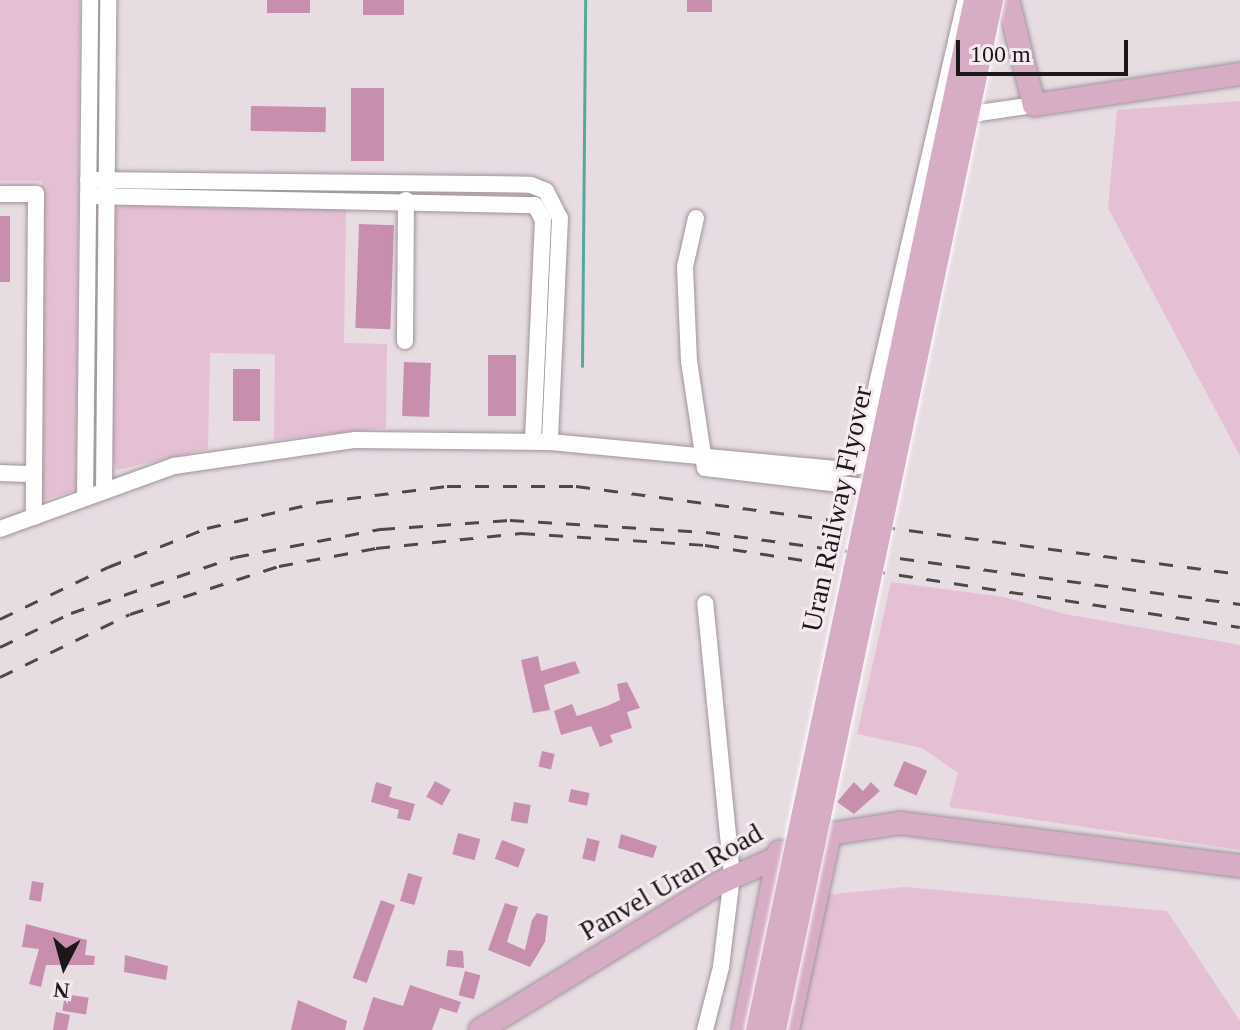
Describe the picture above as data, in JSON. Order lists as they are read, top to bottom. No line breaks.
{"streets":{"main road":["Uran Railway Flyover","Panvel Uran Road"]},"scale_bar":"100 m","north":"bottom"}
